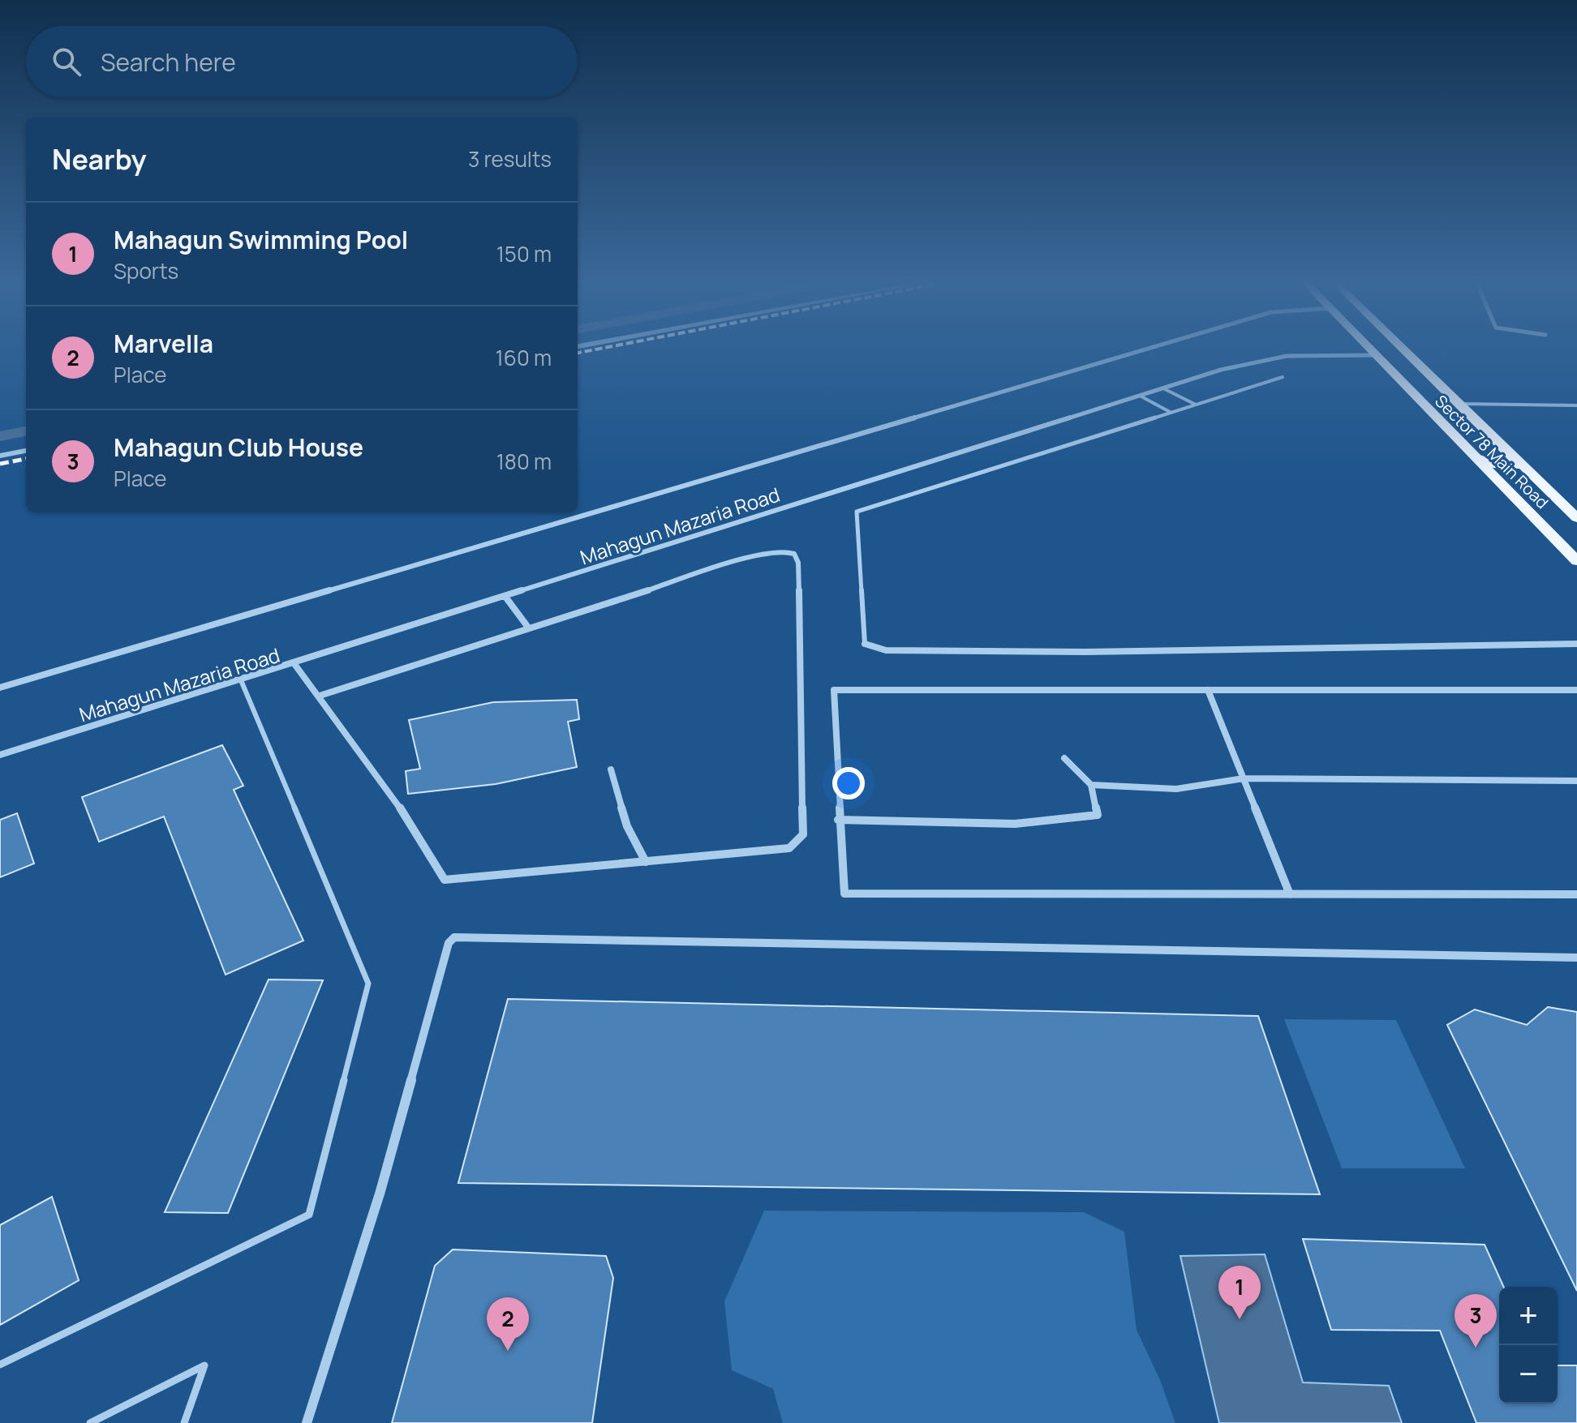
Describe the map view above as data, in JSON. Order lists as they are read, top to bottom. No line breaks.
{"streets":{"main road":["Sector 78 Main Road"],"street":["Mahagun Mazaria Road"]},"crossings":[["Sector 78 Main Road","Mahagun Mazaria Road"]],"page":{"search":"Search here","heading":["Nearby","3 results"],"list":[{"mark":"1","name":"Mahagun Swimming Pool","note":"Sports","value":"150 m"},{"mark":"2","name":"Marvella","note":"Place","value":"160 m"},{"mark":"3","name":"Mahagun Club House","note":"Place","value":"180 m"}],"pins":["1","3","2"],"map_buttons":["+","−"]}}
